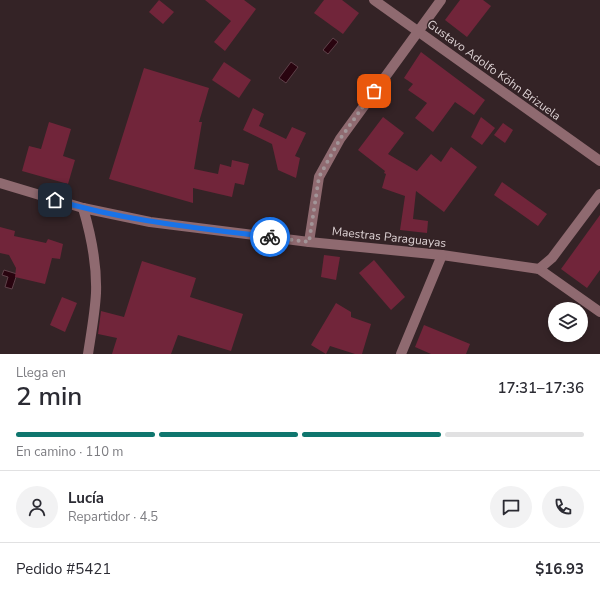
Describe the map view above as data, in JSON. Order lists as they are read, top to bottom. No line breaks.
{"streets":{"street":["Gustavo Adolfo Köhn Brizuela","Maestras Paraguayas"]},"page":{"heading":["2 min","Llega en","17:31–17:36"],"panel":["Lucía","Repartidor · 4.5","Pedido #5421","$16.93"],"bar":"En camino · 110 m"}}
